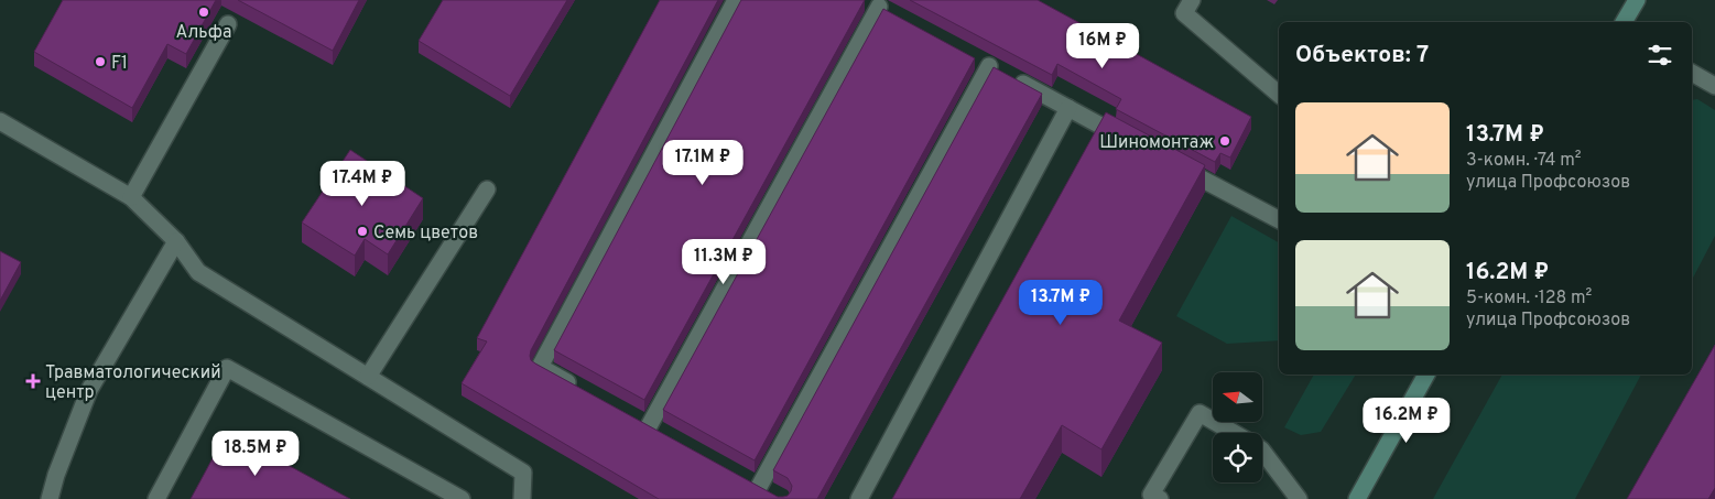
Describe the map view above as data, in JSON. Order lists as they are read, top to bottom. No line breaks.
{"places":{"other":["Альфа","F1","Шиномонтаж","Семь цветов"],"health":["Травматологический центр"]},"north":"left","page":{"heading":"Объектов: 7","price":["16M ₽","17.1M ₽","17.4M ₽","11.3M ₽","13.7M ₽","16.2M ₽","18.5M ₽"],"list":[{"name":"13.7M ₽","note":"3-комн. · 74 m² · улица Профсоюзов"},{"name":"16.2M ₽","note":"5-комн. · 128 m² · улица Профсоюзов"}]}}
